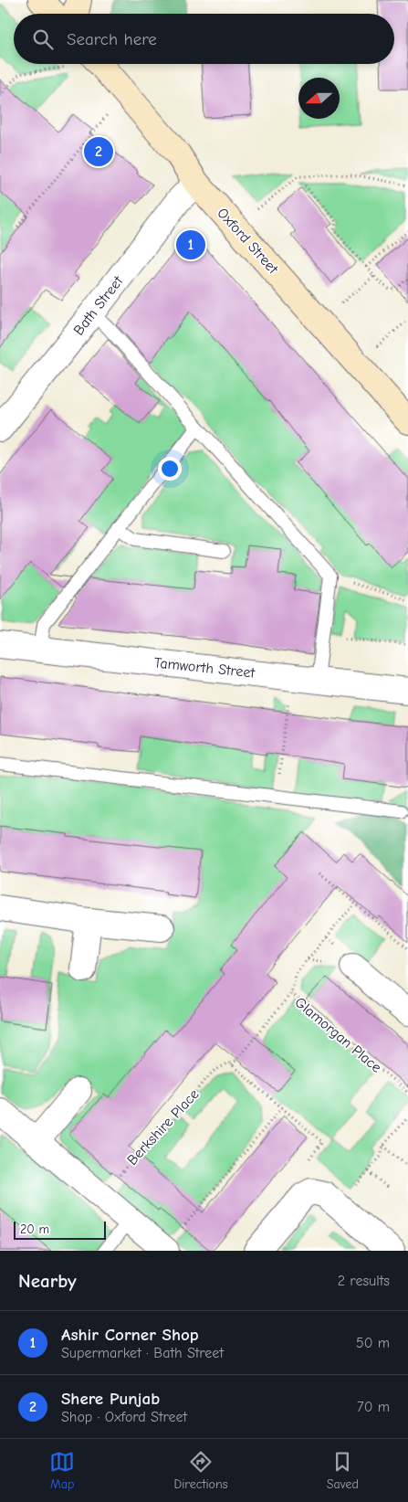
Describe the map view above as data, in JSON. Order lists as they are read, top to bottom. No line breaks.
{"streets":{"main road":["Oxford Street"],"street":["Bath Street","Tamworth Street"],"path":["Glamorgan Place","Berkshire Place"]},"crossings":[["Oxford Street","Bath Street"],["Glamorgan Place","Berkshire Place"]],"scale_bar":"20 m","north":"left","page":{"search":"Search here","pins":["2","1"],"scale":"20 m","heading":["Nearby","2 results"],"list":[{"mark":"1","name":"Ashir Corner Shop","note":"Supermarket · Bath Street","value":"50 m"},{"mark":"2","name":"Shere Punjab","note":"Shop · Oxford Street","value":"70 m"}],"nav":["Map","Directions","Saved"]}}
